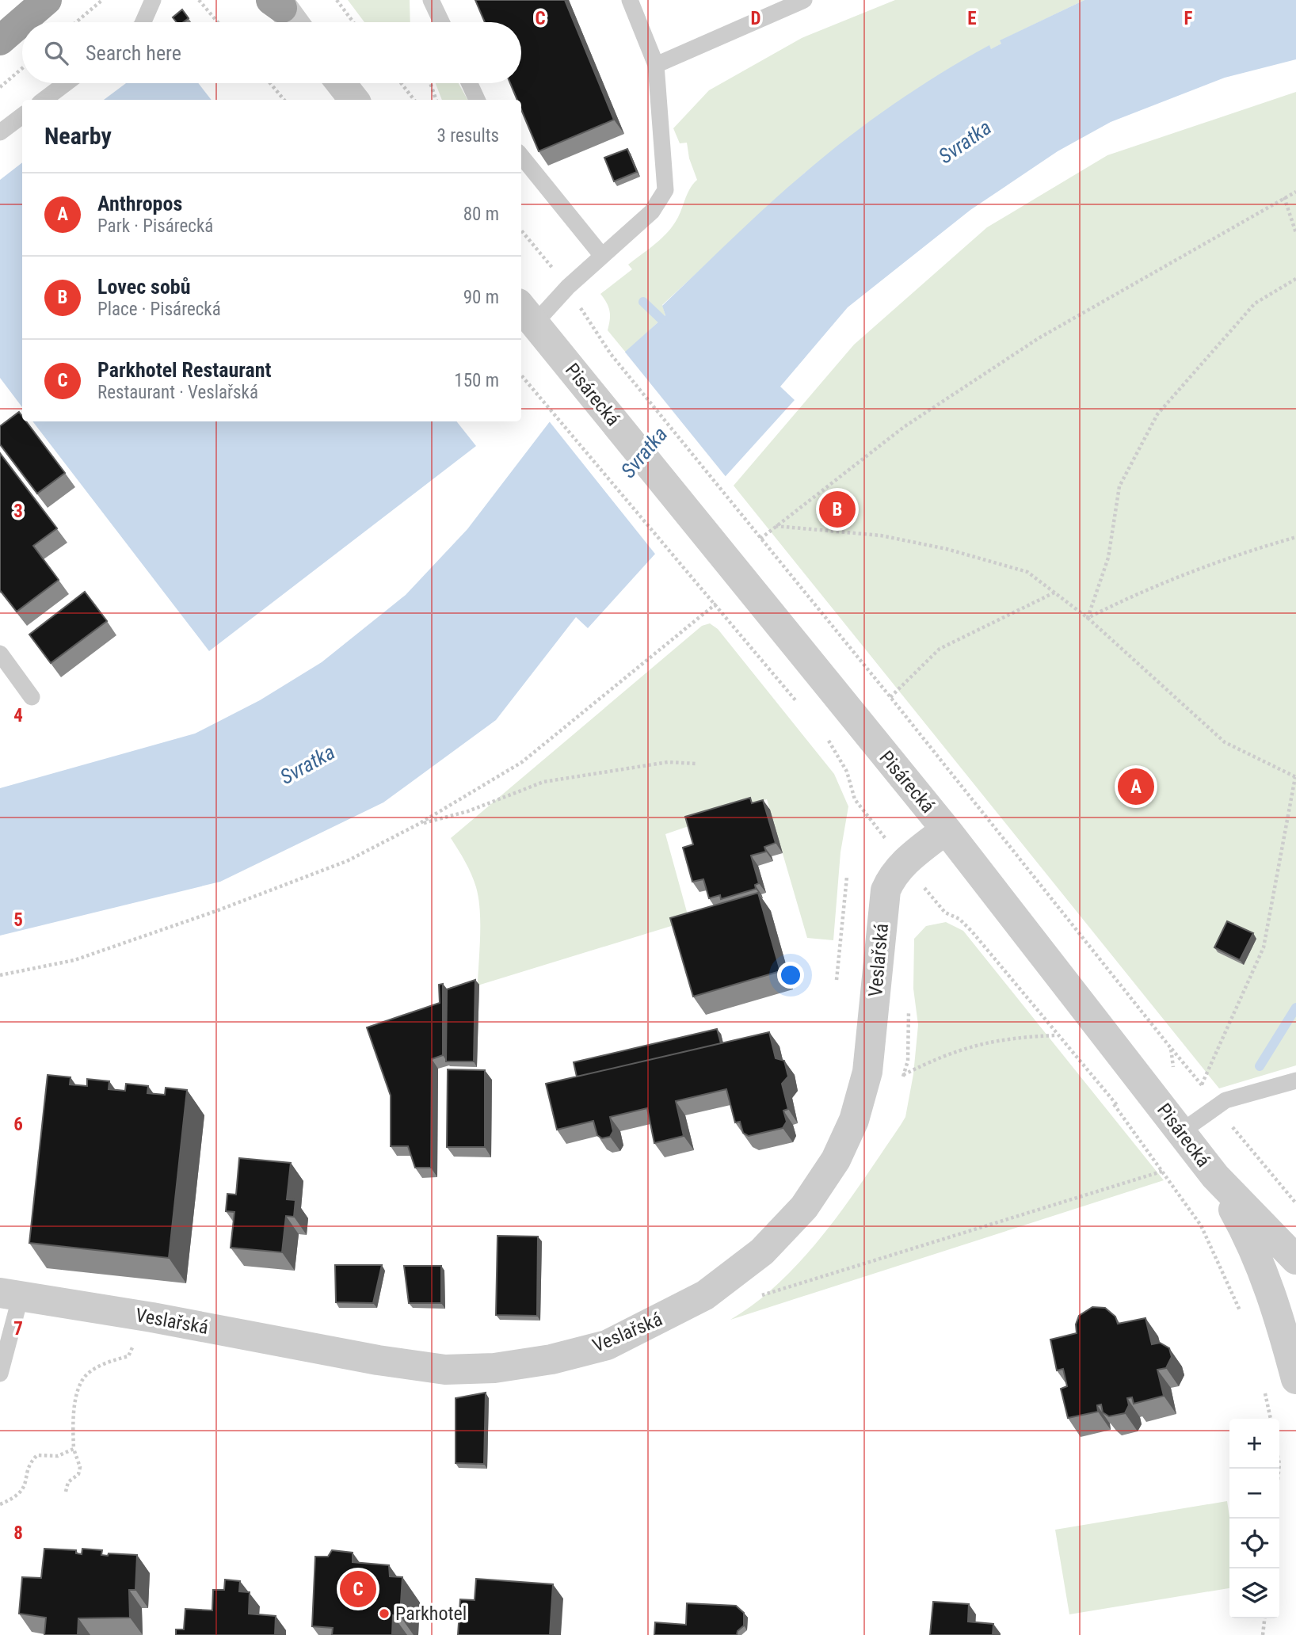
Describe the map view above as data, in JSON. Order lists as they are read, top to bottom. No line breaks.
{"streets":{"street":["Pisárecká","Veslařská"]},"crossings":[["Pisárecká","Veslařská"]],"water":["Svratka"],"places":["Parkhotel"],"page":{"search":"Search here","heading":["Nearby","3 results"],"list":[{"mark":"A","name":"Anthropos","note":"Park · Pisárecká","value":"80 m"},{"mark":"B","name":"Lovec sobů","note":"Place · Pisárecká","value":"90 m"},{"mark":"C","name":"Parkhotel Restaurant","note":"Restaurant · Veslařská","value":"150 m"}],"pins":["B","A","C"],"map_buttons":["+","−"]},"grid":{"columns":["C","D","E","F"],"rows":["3","4","5","6","7","8"]}}
